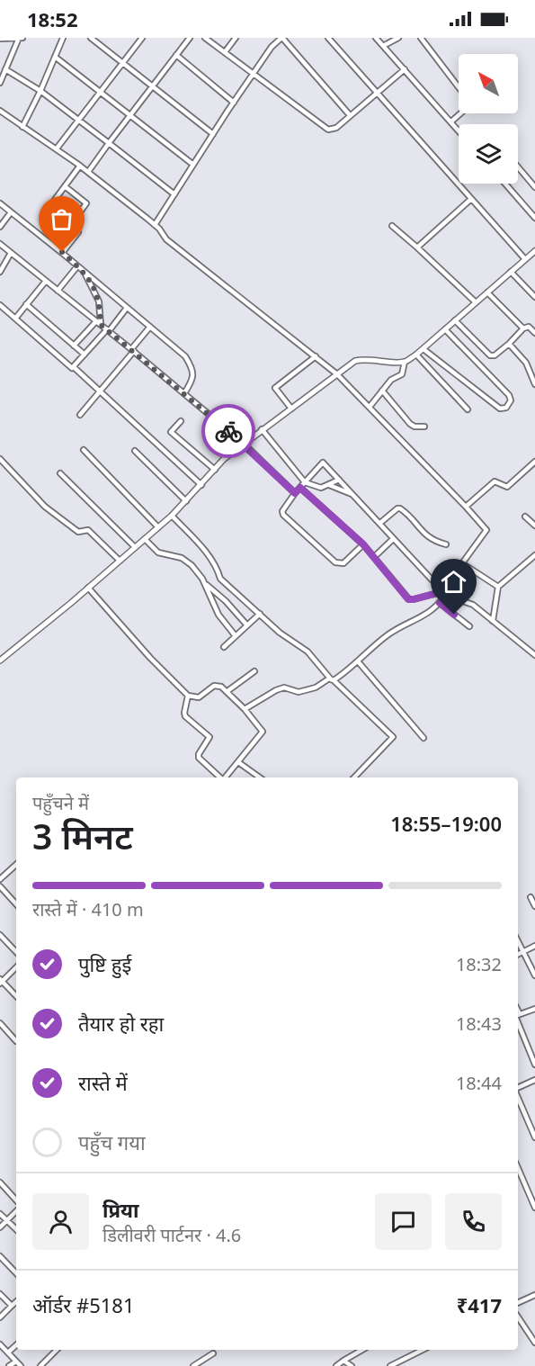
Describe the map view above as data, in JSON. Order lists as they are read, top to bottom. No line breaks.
{"north":"top left","page":{"status":"18:52","heading":["3 मिनट","पहुँचने में","18:55–19:00"],"panel":["प्रिया","डिलीवरी पार्टनर · 4.6","ऑर्डर #5181","₹417"],"bar":"रास्ते में · 410 m","list":[["पुष्टि हुई","18:32"],["तैयार हो रहा","18:43"],["रास्ते में","18:44"],"पहुँच गया"]}}
